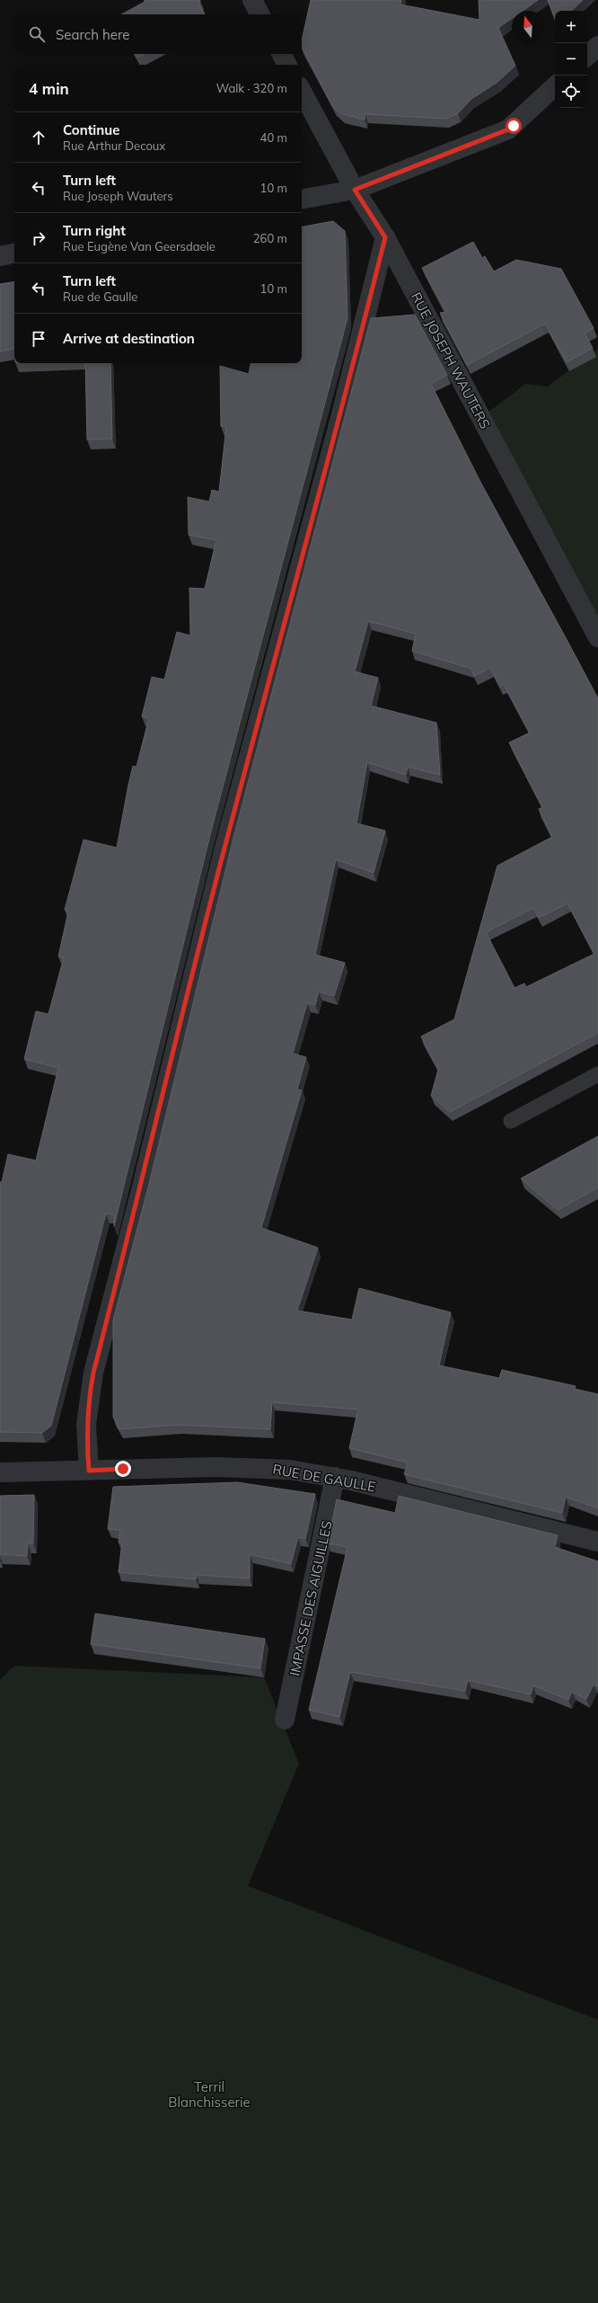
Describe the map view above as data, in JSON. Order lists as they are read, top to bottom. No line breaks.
{"streets":{"street":["RUE JOSEPH WAUTERS","RUE DE GAULLE","IMPASSE DES AIGUILLES"]},"crossings":[["RUE DE GAULLE","IMPASSE DES AIGUILLES"]],"parks":["Terril Blanchisserie"],"north":"top","page":{"map_buttons":["+","−"],"search":"Search here","heading":["4 min","Walk · 320 m"],"list":[["Continue","Rue Arthur Decoux","40 m"],["Turn left","Rue Joseph Wauters","10 m"],["Turn right","Rue Eugène Van Geersdaele","260 m"],["Turn left","Rue de Gaulle","10 m"],"Arrive at destination"]}}
